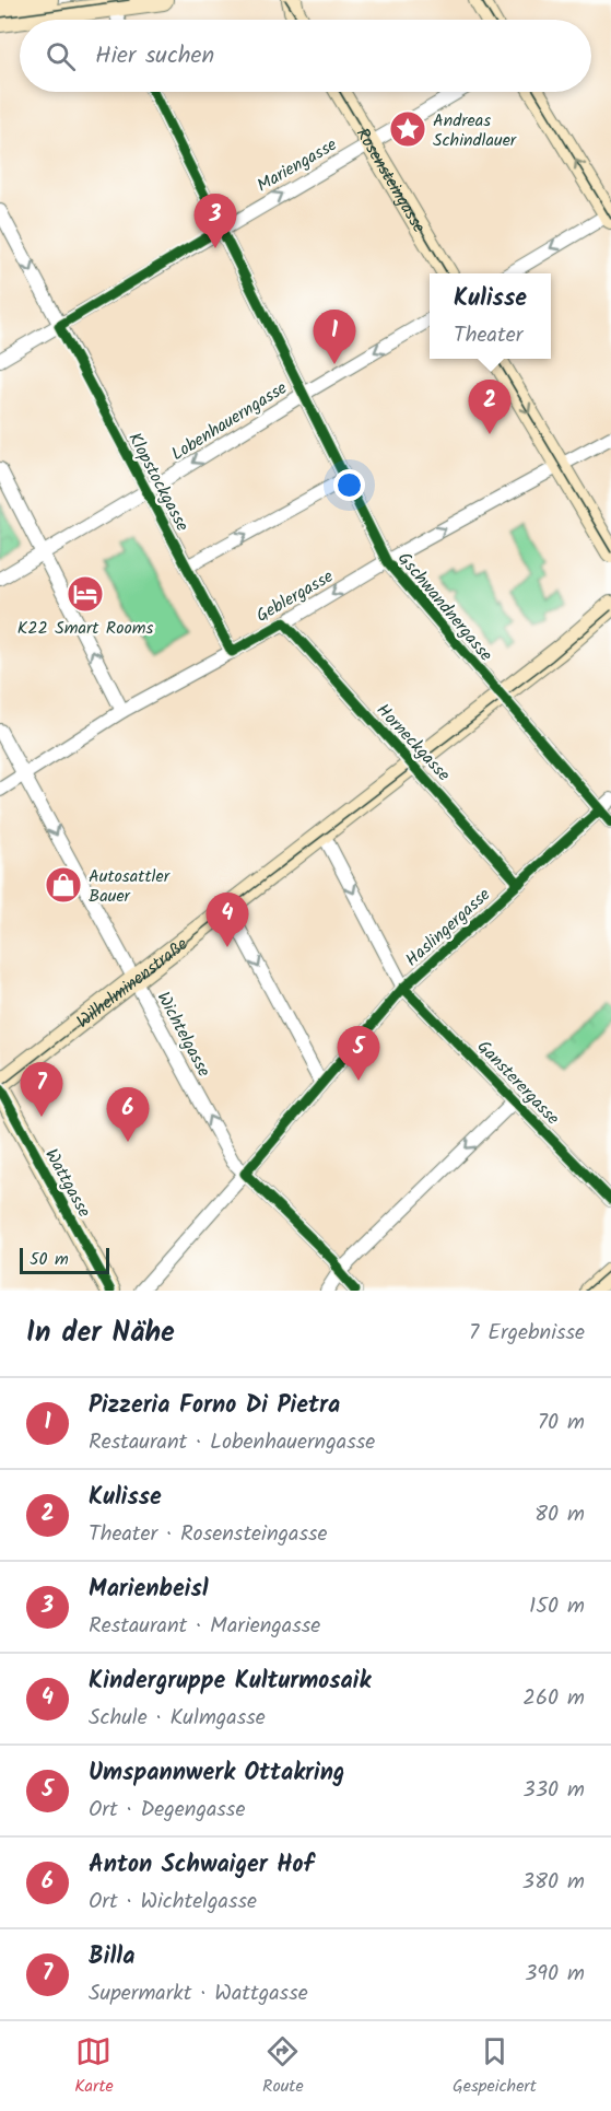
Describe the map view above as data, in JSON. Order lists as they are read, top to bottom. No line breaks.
{"streets":{"street":["Mariengasse","Rosensteingasse","Lobenhauerngasse","Klopstockgasse","Geblergasse","Gschwandnergasse","Horneckgasse","Haslingergasse","Wilhelminenstraße","Wichtelgasse","Gansterergasse","Wattgasse"]},"crossings":[["Mariengasse","Rosensteingasse"],["Mariengasse","Klopstockgasse"],["Mariengasse","Gschwandnergasse"],["Lobenhauerngasse","Klopstockgasse"],["Lobenhauerngasse","Gschwandnergasse"],["Klopstockgasse","Geblergasse"],["Geblergasse","Gschwandnergasse"],["Geblergasse","Horneckgasse"],["Geblergasse","Wichtelgasse"],["Gschwandnergasse","Haslingergasse"],["Gschwandnergasse","Wilhelminenstraße"],["Horneckgasse","Haslingergasse"],["Horneckgasse","Wilhelminenstraße"],["Haslingergasse","Wichtelgasse"],["Haslingergasse","Gansterergasse"],["Wilhelminenstraße","Wichtelgasse"]],"places":{"place":["Andreas Schindlauer"],"hotel":["K22 Smart Rooms"],"shop":["Autosattler Bauer"]},"scale_bar":"50 m","page":{"search":"Hier suchen","pins":["3","1","2","4","5","7","6"],"popup":["Kulisse","Theater"],"scale":"50 m","heading":["In der Nähe","7 Ergebnisse"],"list":[{"mark":"1","name":"Pizzeria Forno Di Pietra","note":"Restaurant · Lobenhauerngasse","value":"70 m"},{"mark":"2","name":"Kulisse","note":"Theater · Rosensteingasse","value":"80 m"},{"mark":"3","name":"Marienbeisl","note":"Restaurant · Mariengasse","value":"150 m"},{"mark":"4","name":"Kindergruppe Kulturmosaik","note":"Schule · Kulmgasse","value":"260 m"},{"mark":"5","name":"Umspannwerk Ottakring","note":"Ort · Degengasse","value":"330 m"},{"mark":"6","name":"Anton Schwaiger Hof","note":"Ort · Wichtelgasse","value":"380 m"},{"mark":"7","name":"Billa","note":"Supermarkt · Wattgasse","value":"390 m"}],"nav":["Karte","Route","Gespeichert"]}}
